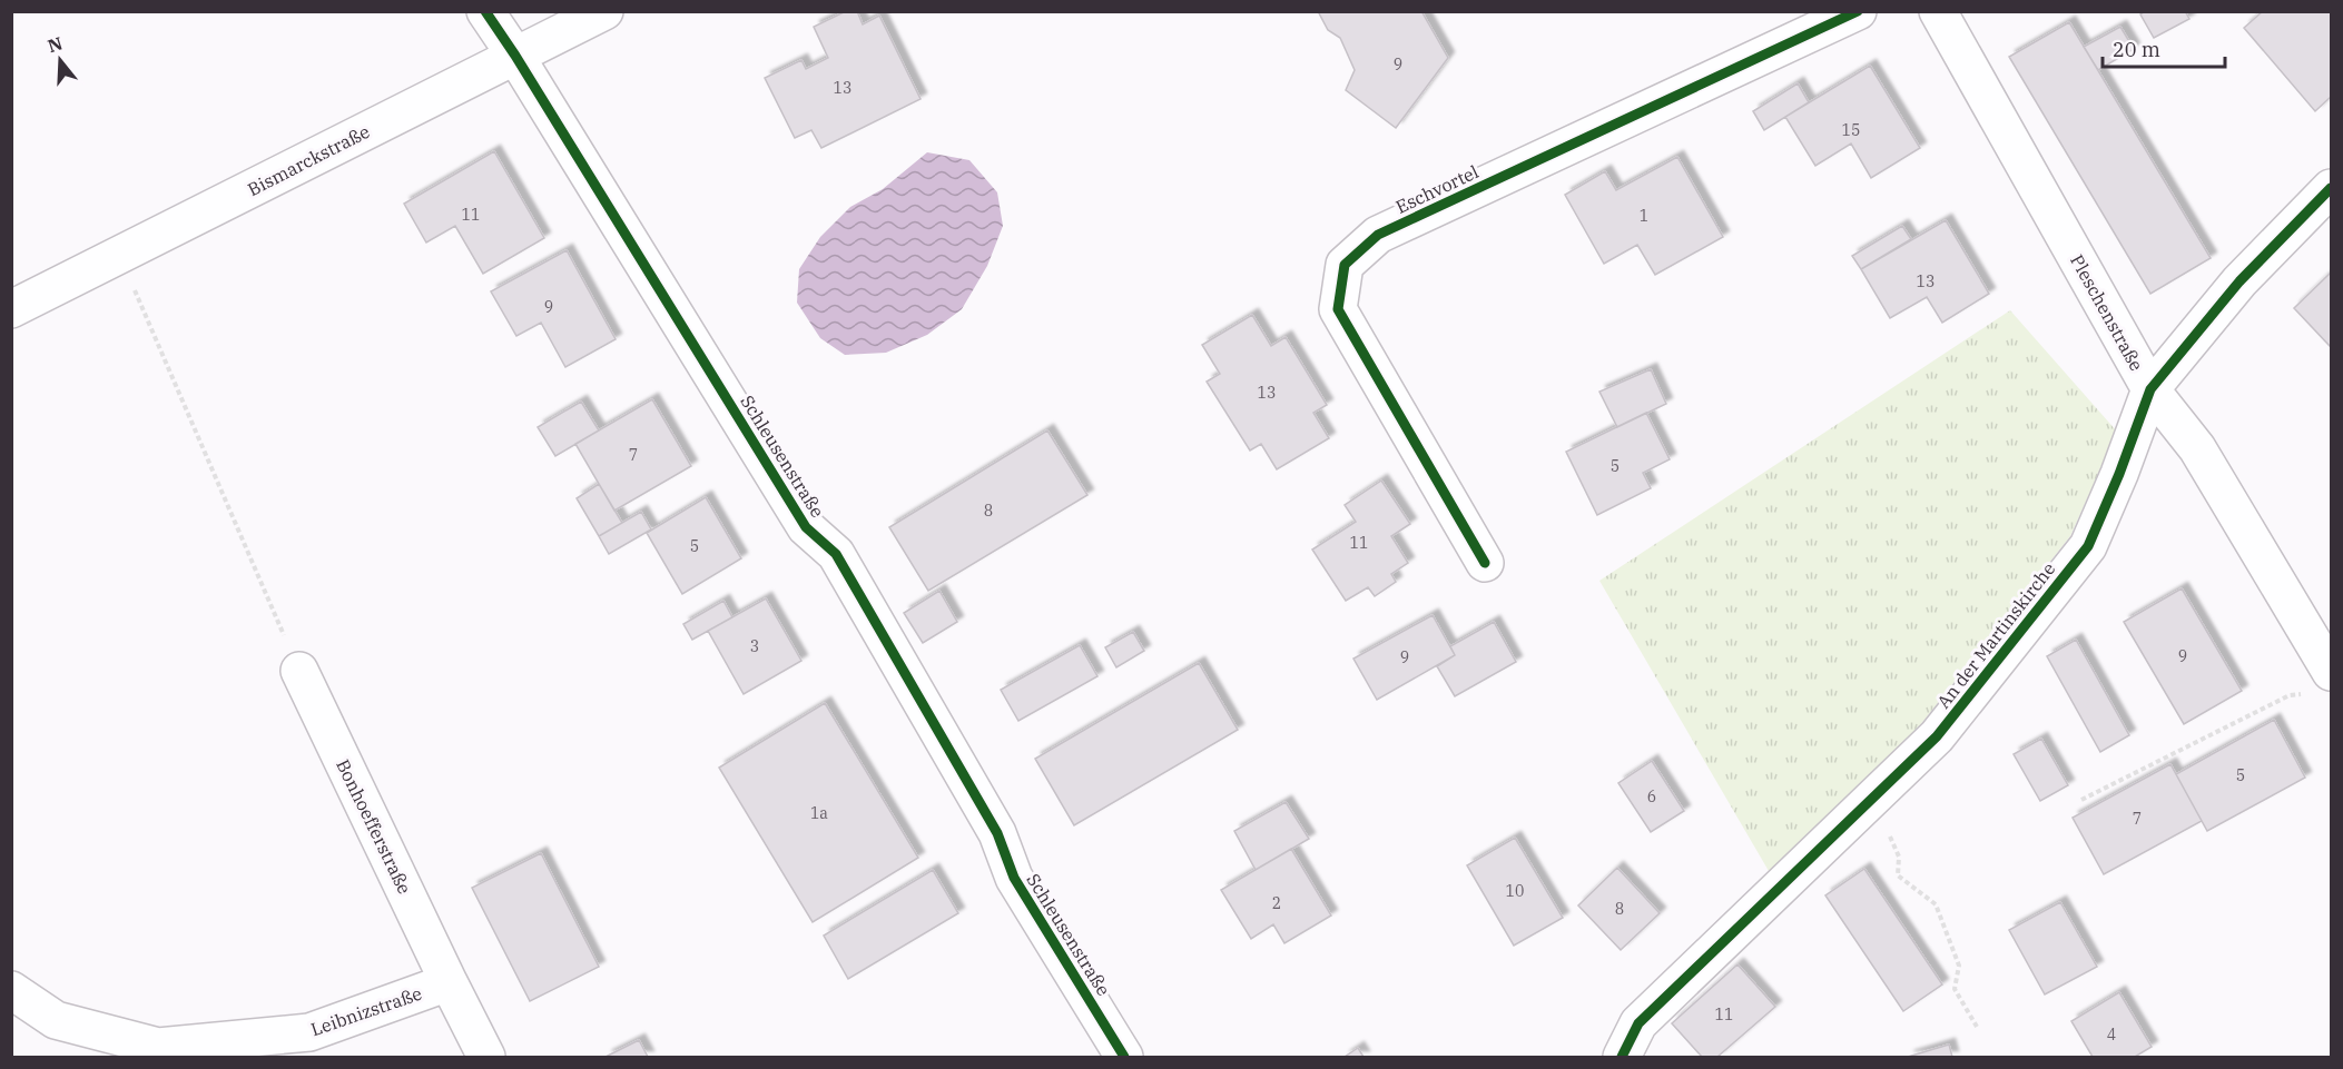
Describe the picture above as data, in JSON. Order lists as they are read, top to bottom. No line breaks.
{"streets":{"street":["Bismarckstraße","Eschvortel","Pleschenstraße","Schleusenstraße","An der Martinskirche","Bonhoefferstraße","Leibnizstraße"]},"crossings":[["Bismarckstraße","Schleusenstraße"],["Pleschenstraße","An der Martinskirche"],["Bonhoefferstraße","Leibnizstraße"]],"house_numbers":["9","13","15","11","1","13","9","13","7","5","8","11","5","3","9","9","5","6","1a","7","10","2","8","11","4"],"scale_bar":"20 m","north":"top"}
